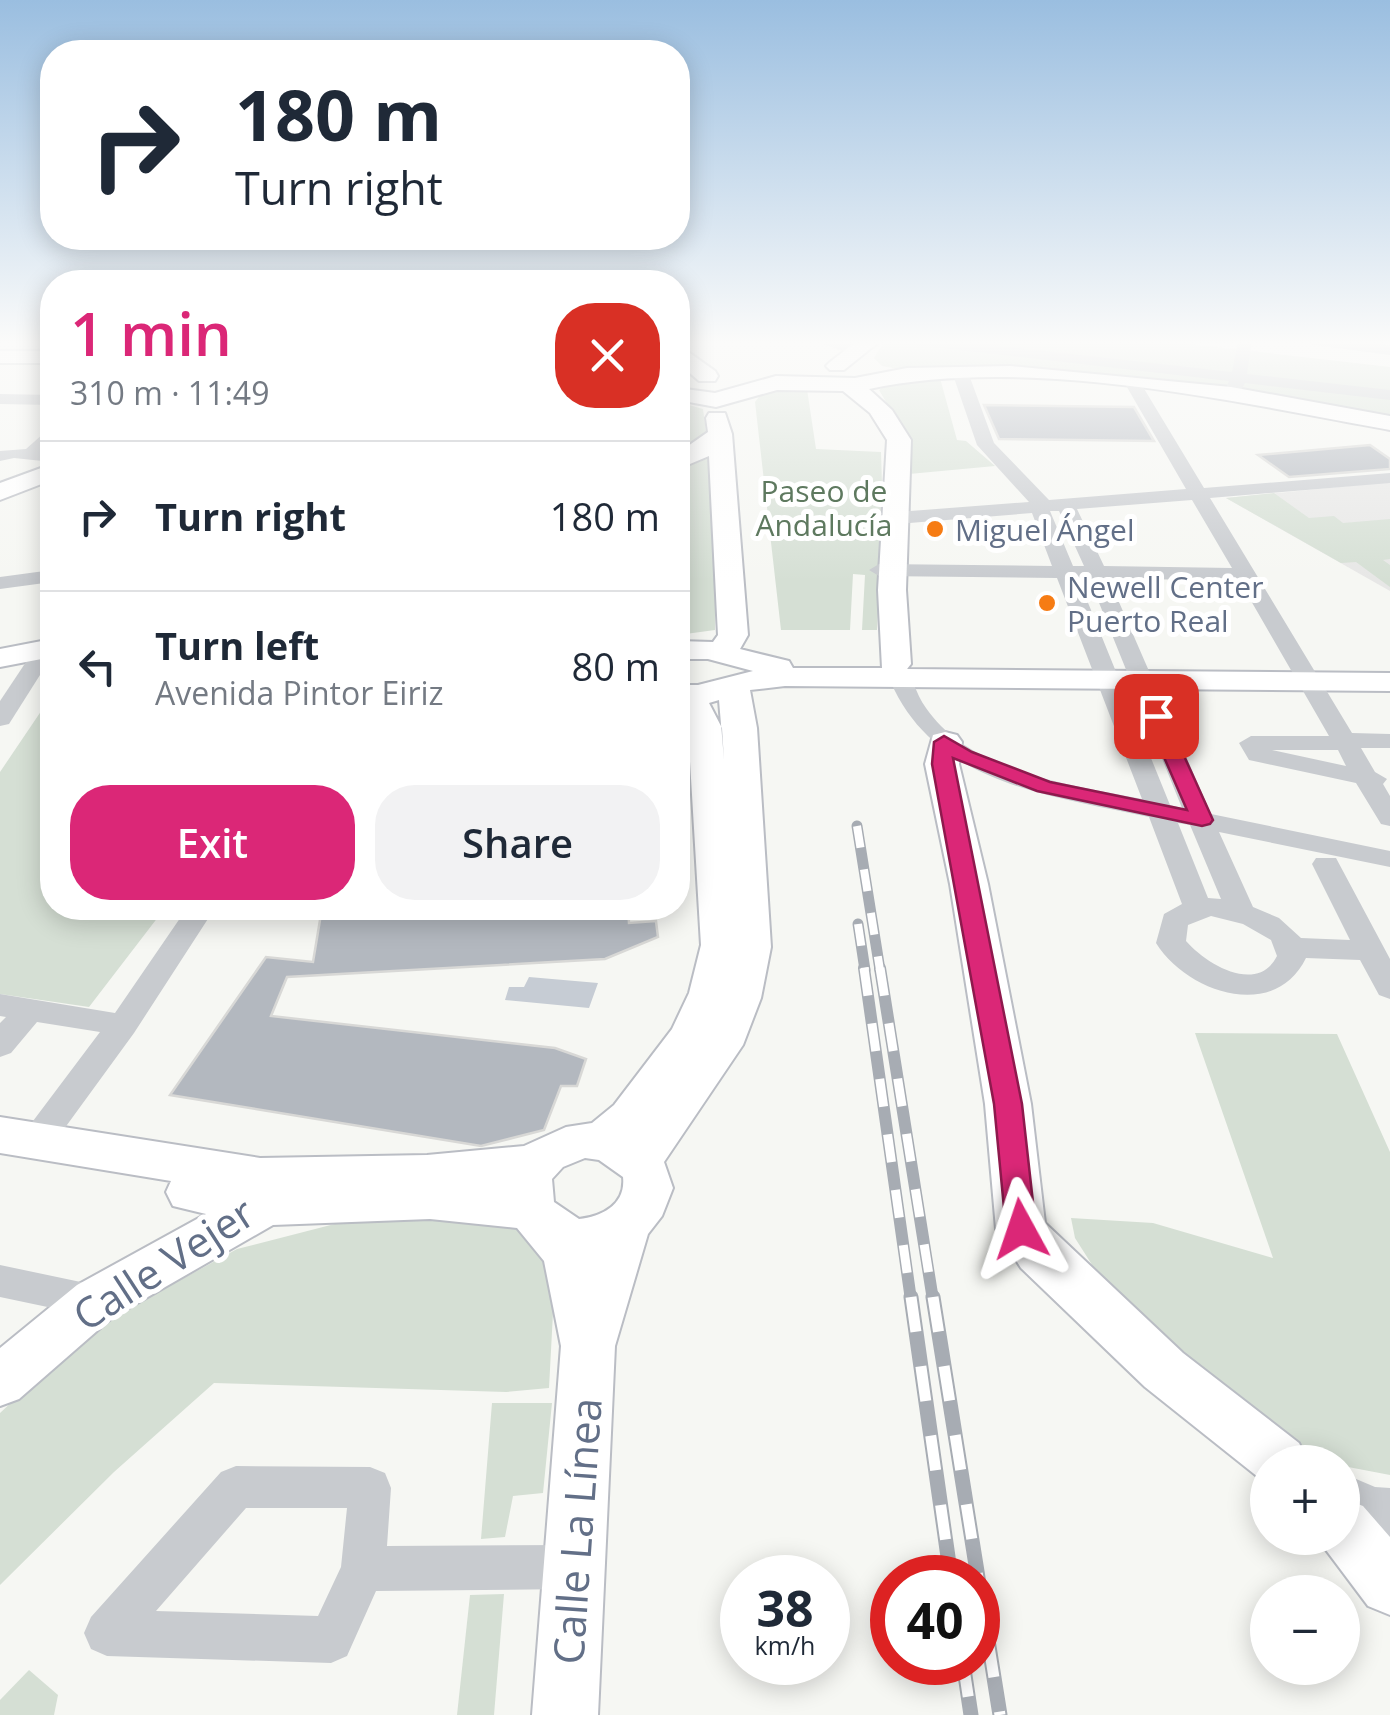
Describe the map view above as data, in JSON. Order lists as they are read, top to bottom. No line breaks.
{"streets":{"street":["Calle Vejer","Calle La Línea"]},"crossings":[["Calle Vejer","Calle La Línea"]],"parks":["Paseo de Andalucía"],"places":["Miguel Ángel","Newell Center Puerto Real"],"page":{"turn":["180 m","Turn right"],"heading":["1 min","310 m · 11:49"],"list":[{"name":"Turn right","value":"180 m"},{"name":"Turn left","note":"Avenida Pintor Eiriz","value":"80 m"}],"buttons":["Exit","Share"],"map_buttons":["+","−"],"speed":"38 km/h","limit":"40"}}
